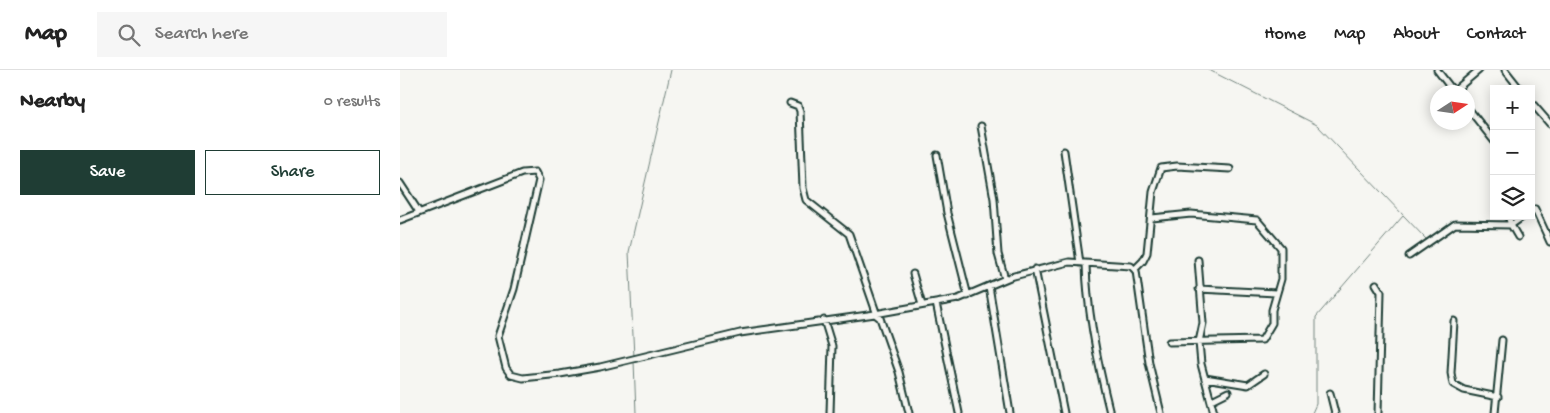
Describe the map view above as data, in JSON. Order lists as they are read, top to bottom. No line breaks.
{"north":"right","page":{"header":"Map","search":"Search here","nav":["Home","Map","About","Contact"],"heading":["Nearby","0 results"],"map_buttons":["+","−"],"buttons":["Save","Share"]}}
